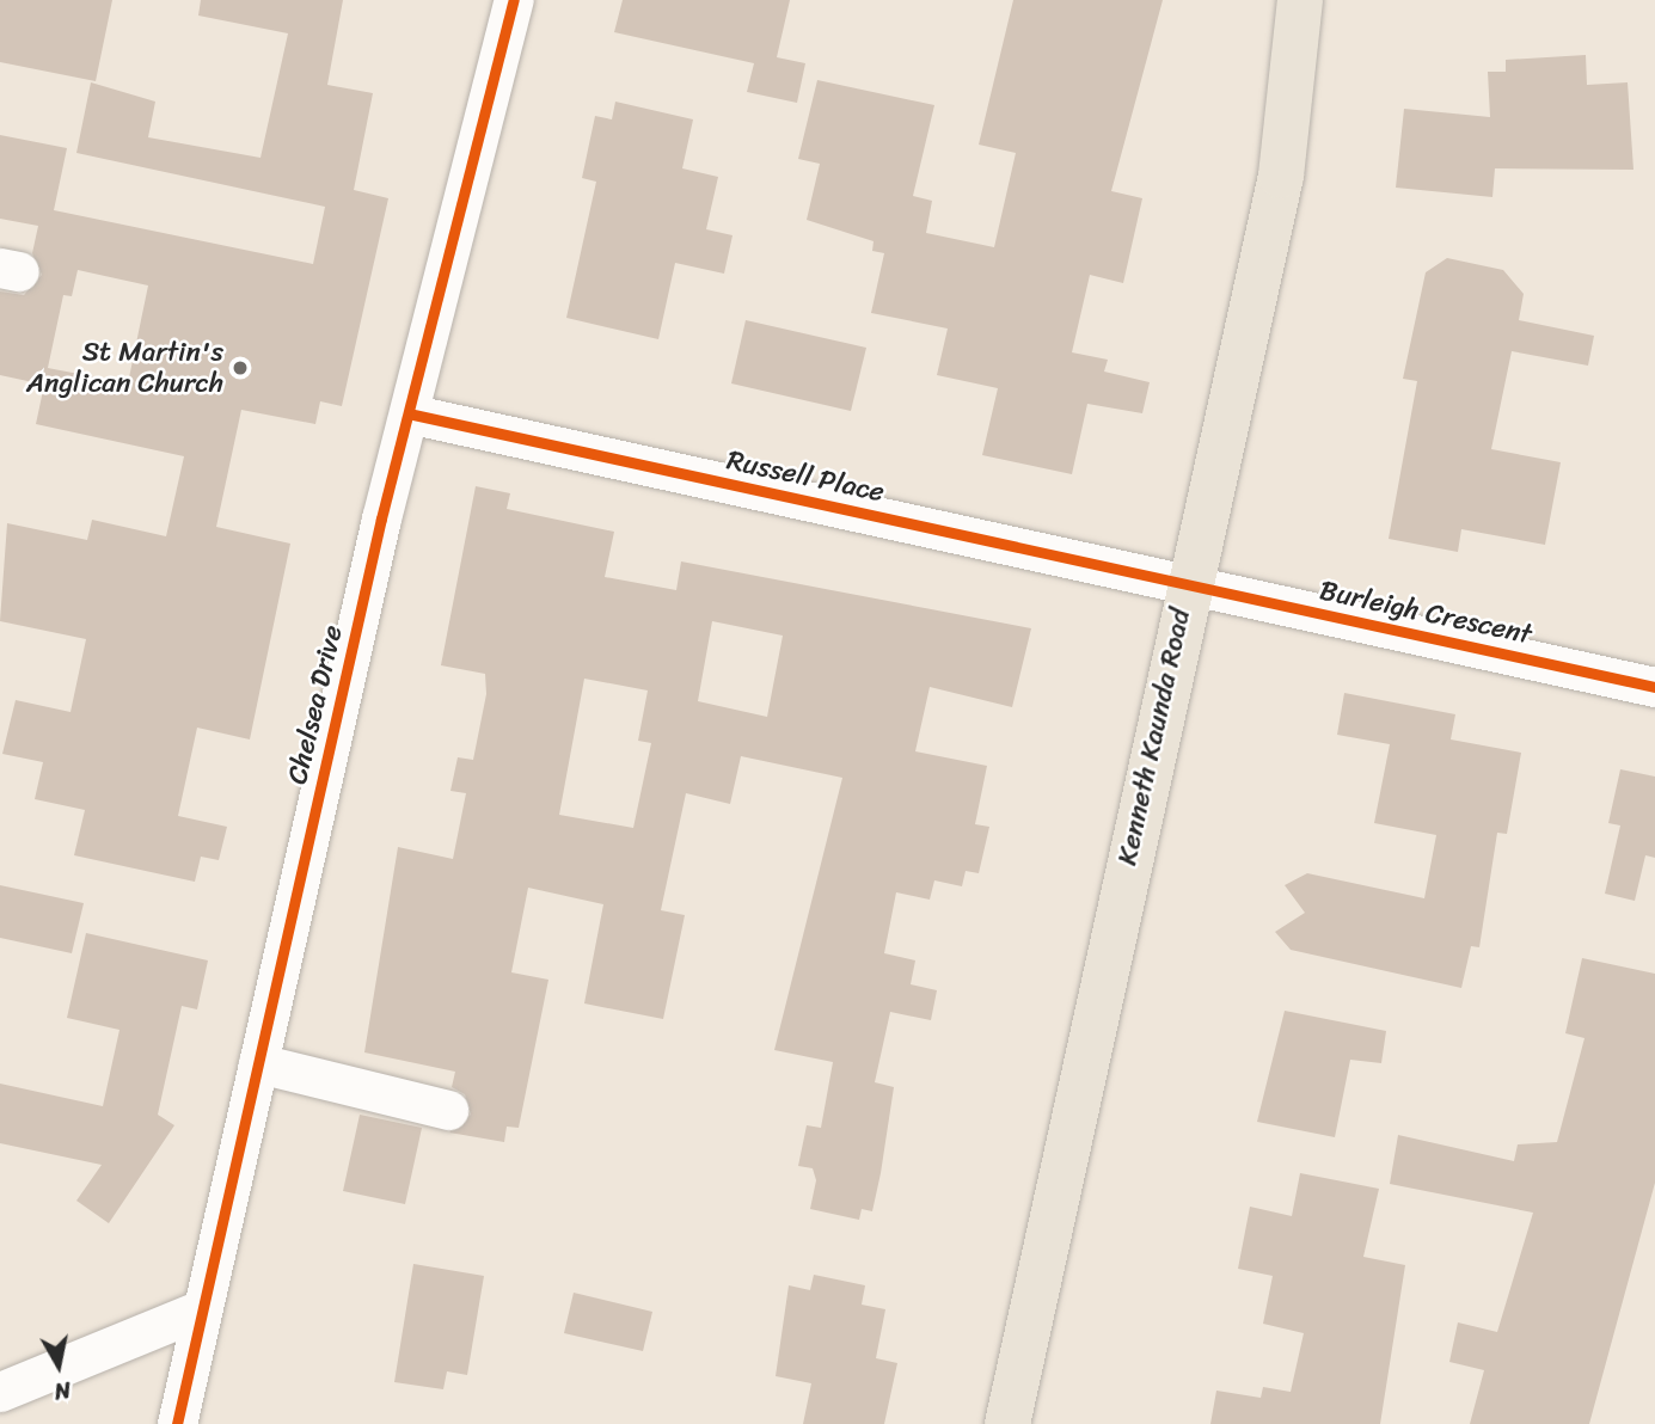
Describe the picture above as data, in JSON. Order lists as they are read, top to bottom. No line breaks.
{"streets":{"main road":["Kenneth Kaunda Road"],"street":["Russell Place","Burleigh Crescent","Chelsea Drive"]},"crossings":[["Russell Place","Burleigh Crescent"],["Russell Place","Chelsea Drive"],["Russell Place","Kenneth Kaunda Road"],["Burleigh Crescent","Kenneth Kaunda Road"]],"places":["St Martin's Anglican Church"],"north":"bottom"}
